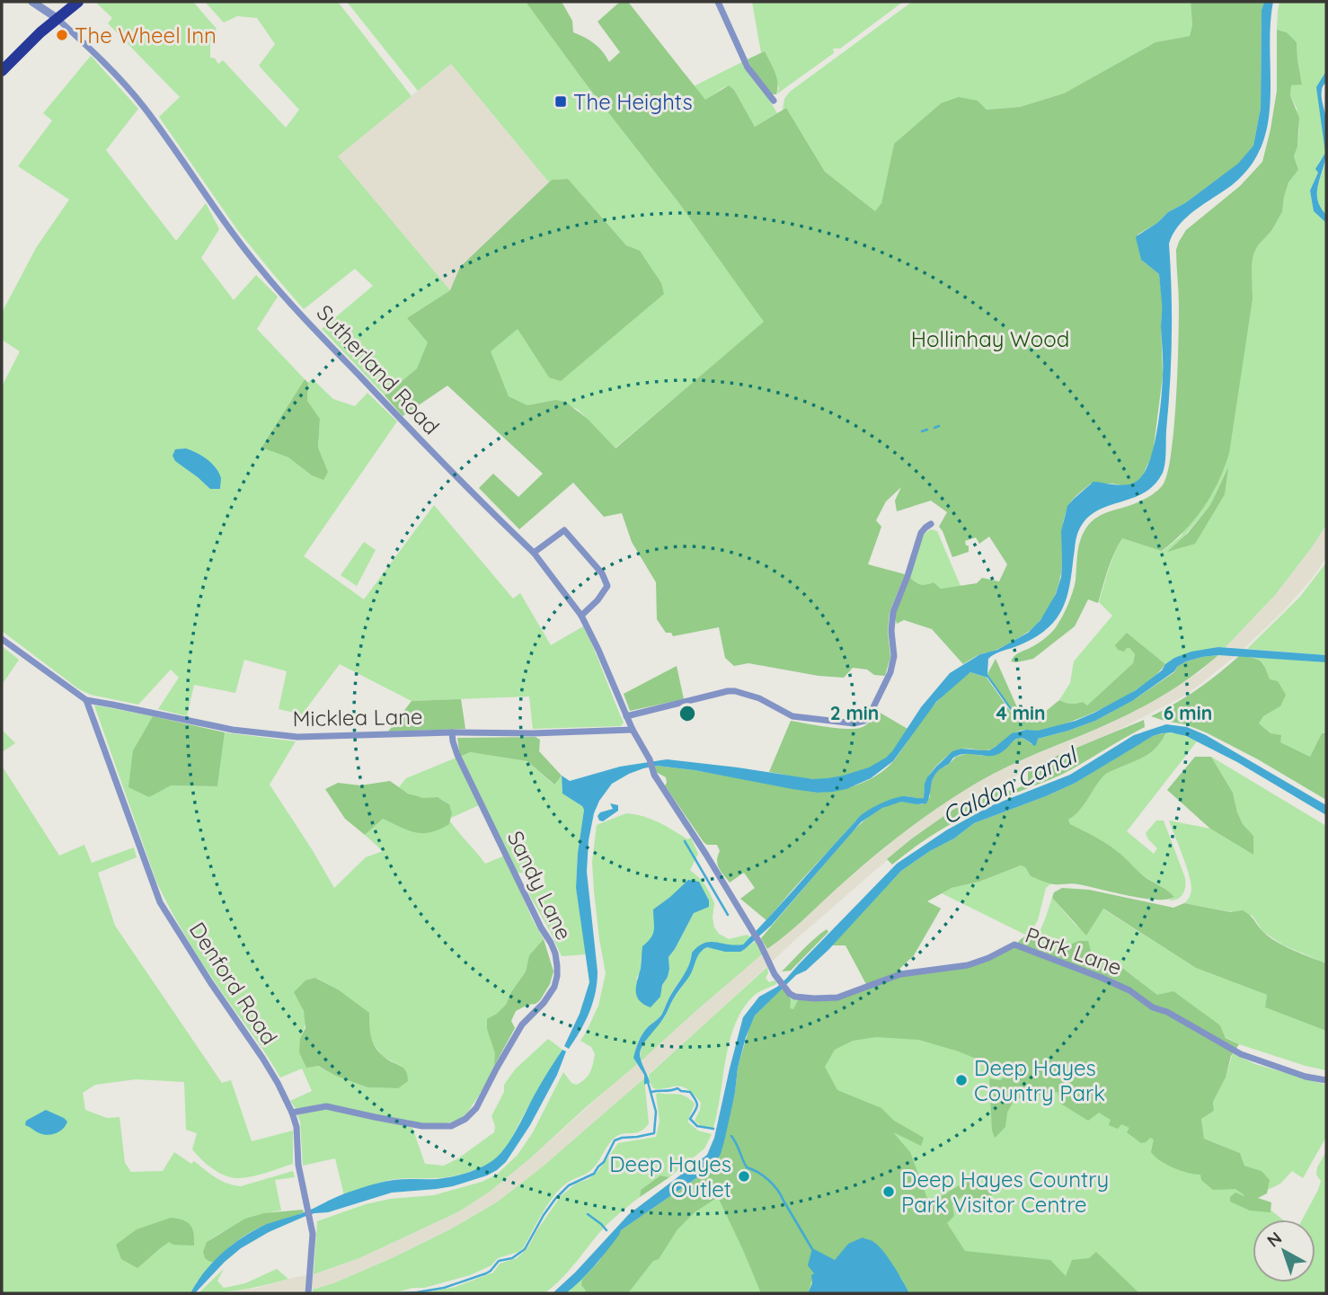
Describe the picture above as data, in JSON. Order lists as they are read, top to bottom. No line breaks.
{"streets":{"street":["Sutherland Road","Micklea Lane","Sandy Lane","Park Lane","Denford Road"]},"crossings":[["Sutherland Road","Micklea Lane"],["Sutherland Road","Park Lane"],["Micklea Lane","Sandy Lane"],["Micklea Lane","Denford Road"],["Sandy Lane","Denford Road"]],"water":["Caldon Canal"],"parks":["Hollinhay Wood"],"places":{"other":["The Wheel Inn","Deep Hayes Country Park","Deep Hayes Outlet","Deep Hayes Country Park Visitor Centre"],"transit":["The Heights"]},"north":"top left","rings":["2 min","4 min","6 min"]}
